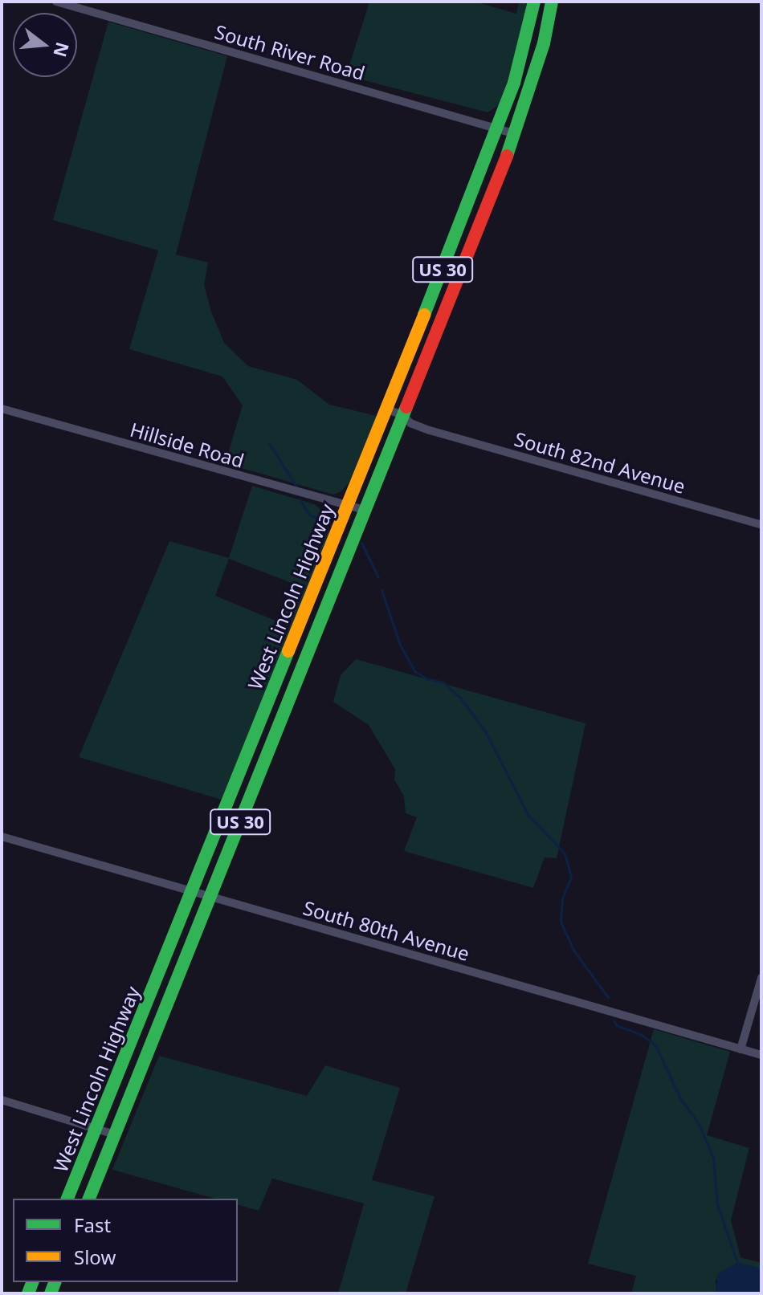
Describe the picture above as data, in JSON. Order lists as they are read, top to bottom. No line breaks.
{"streets":{"main road":["US 30","West Lincoln Highway"],"street":["South River Road","Hillside Road","South 82nd Avenue","South 80th Avenue"]},"crossings":[["South River Road","West Lincoln Highway"],["Hillside Road","West Lincoln Highway"],["South 82nd Avenue","West Lincoln Highway"],["West Lincoln Highway","South 80th Avenue"]],"legend":["Fast","Slow"],"north":"right"}
